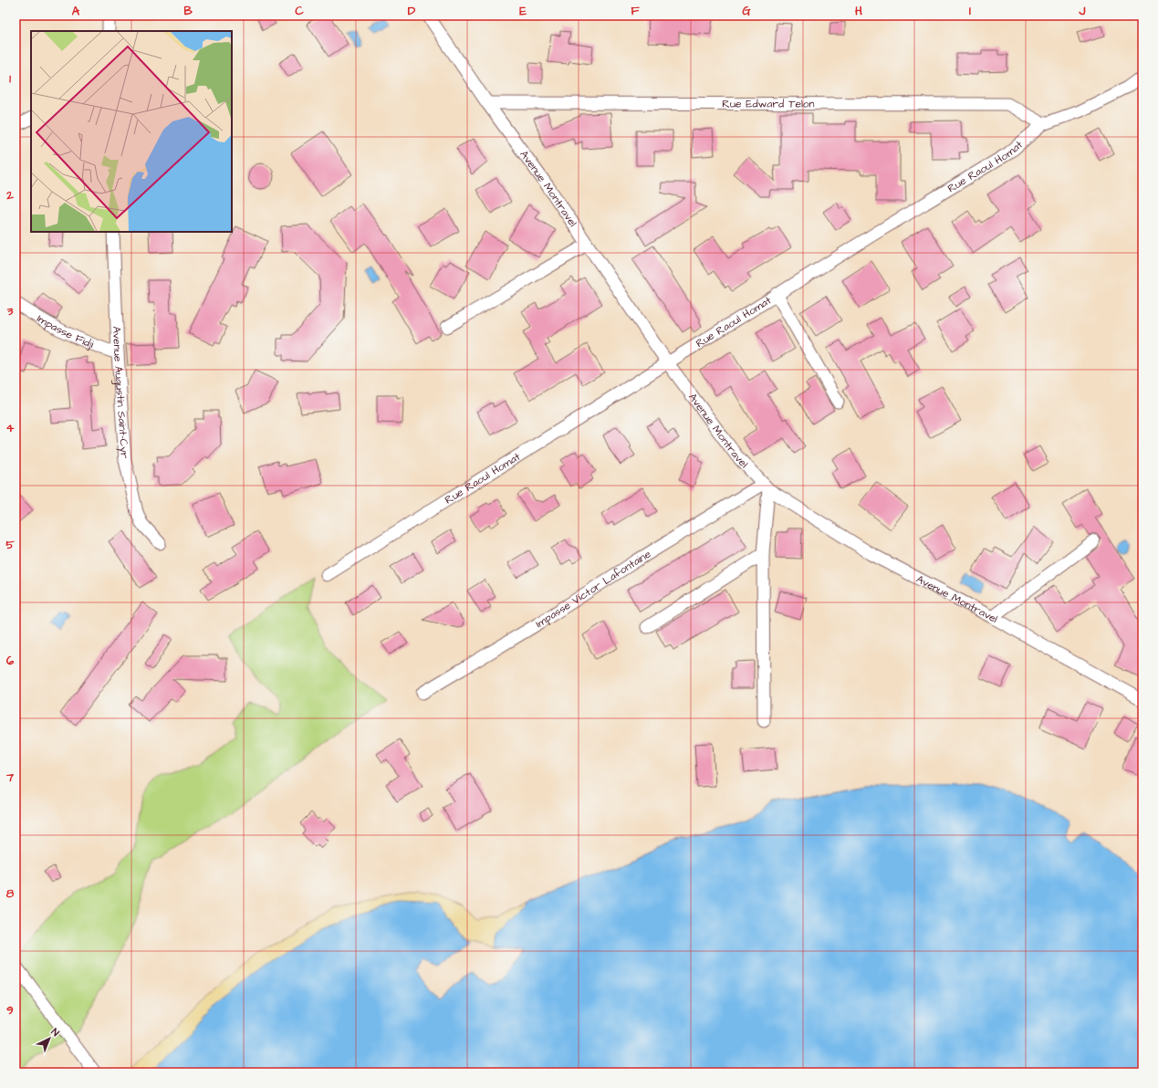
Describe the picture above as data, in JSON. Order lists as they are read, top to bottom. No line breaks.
{"streets":{"street":["Rue Edward Telon","Rue Raoul Homat","Avenue Montravel","Impasse Fidji","Avenue Augustin Saint-Cyr","Impasse Victor Lafontaine"]},"crossings":[["Rue Edward Telon","Rue Raoul Homat"],["Rue Edward Telon","Avenue Montravel"],["Rue Raoul Homat","Avenue Montravel"],["Avenue Montravel","Impasse Victor Lafontaine"],["Impasse Fidji","Avenue Augustin Saint-Cyr"]],"north":"top right","grid":{"columns":["A","B","C","D","E","F","G","H","I","J"],"rows":["1","2","3","4","5","6","7","8","9"]}}
